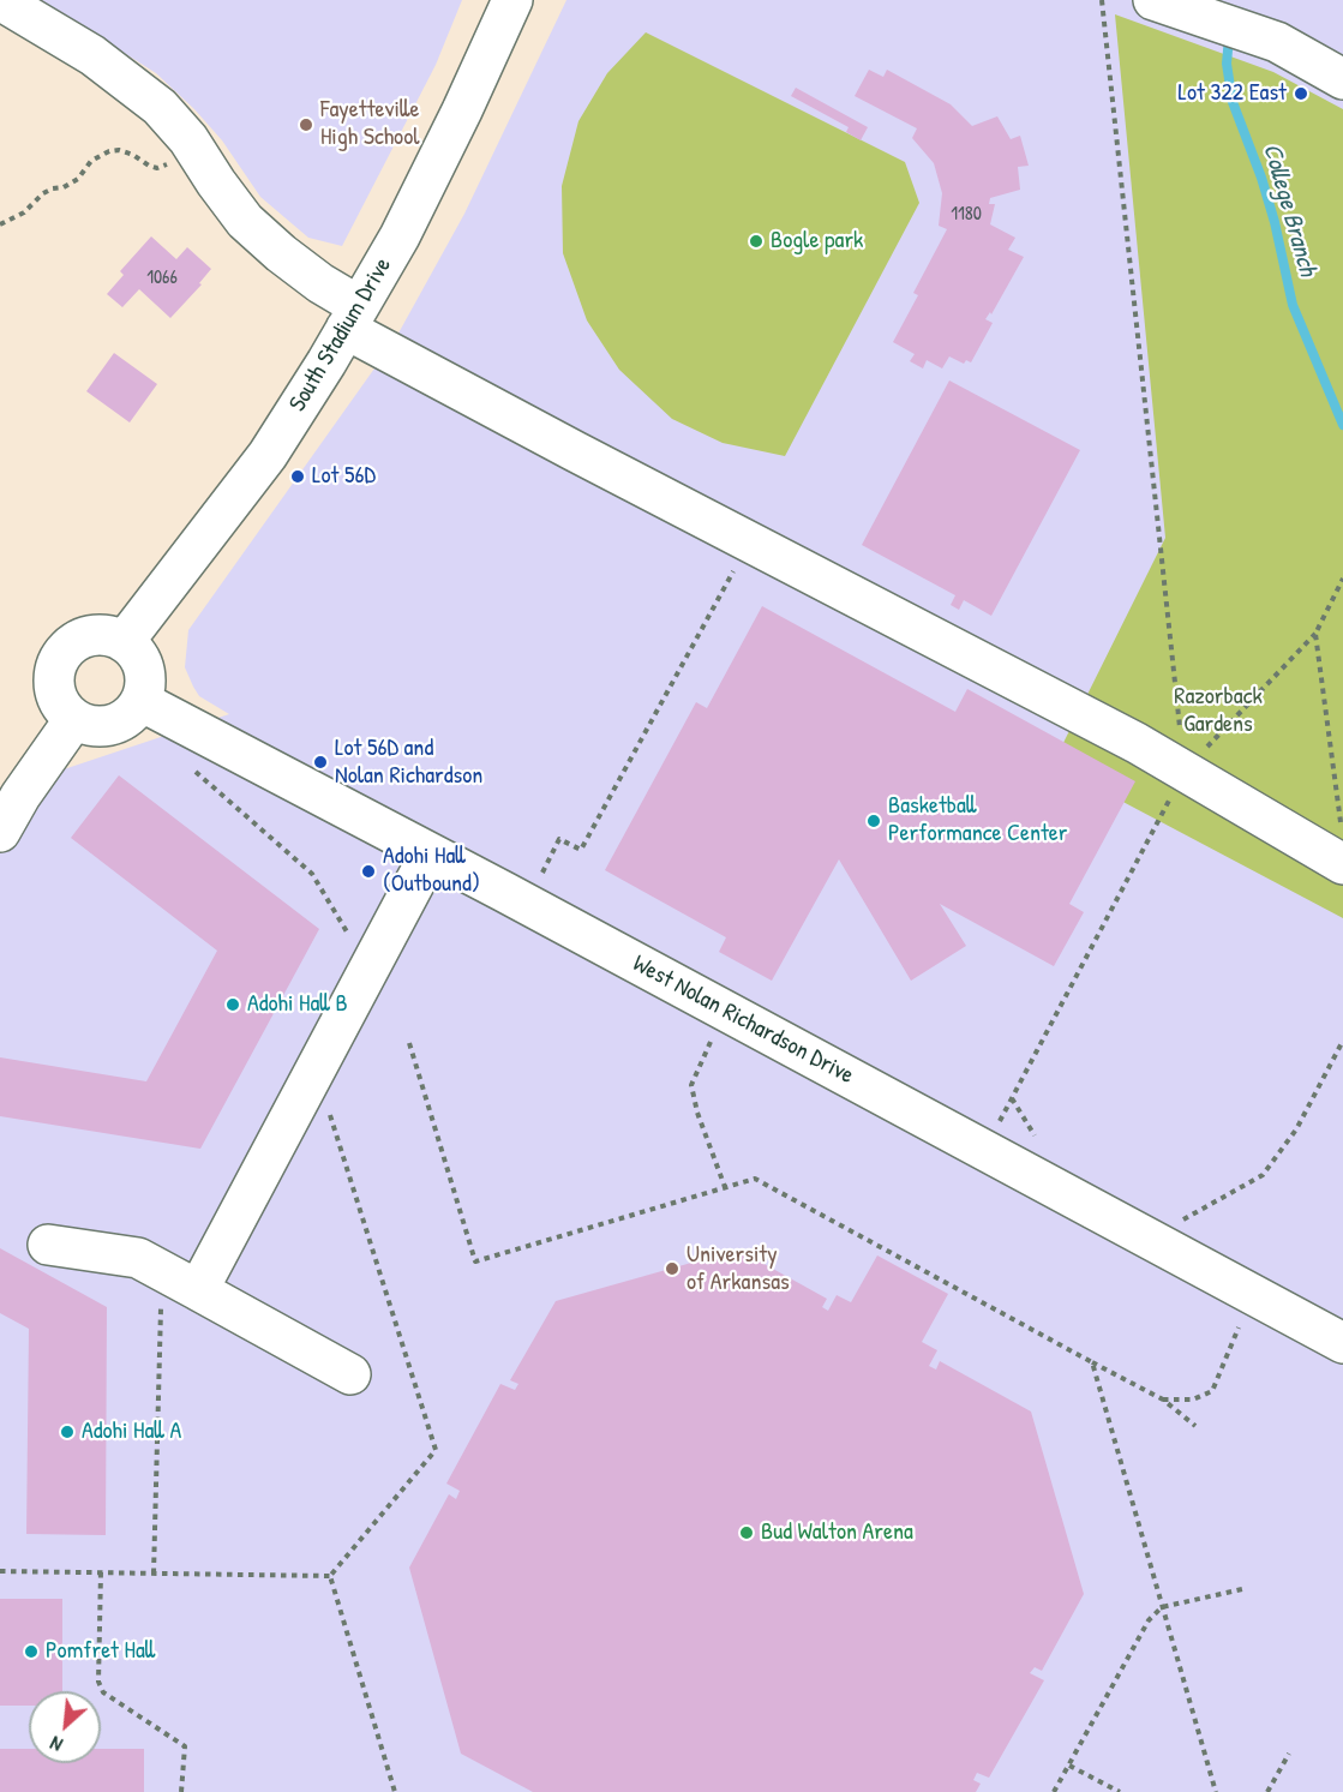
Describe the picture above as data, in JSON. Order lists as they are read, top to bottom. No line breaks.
{"streets":{"street":["South Stadium Drive","West Nolan Richardson Drive"]},"crossings":[["South Stadium Drive","West Nolan Richardson Drive"]],"water":["College Branch"],"parks":["Razorback Gardens"],"places":["Lot 322 East","Fayetteville High School","Bogle park","Lot 56D","Lot 56D and Nolan Richardson","Basketball Performance Center","Adohi Hall (Outbound)","Adohi Hall B","University of Arkansas","Adohi Hall A","Bud Walton Arena","Pomfret Hall"],"house_numbers":["1180","1066"],"north":"bottom left"}
